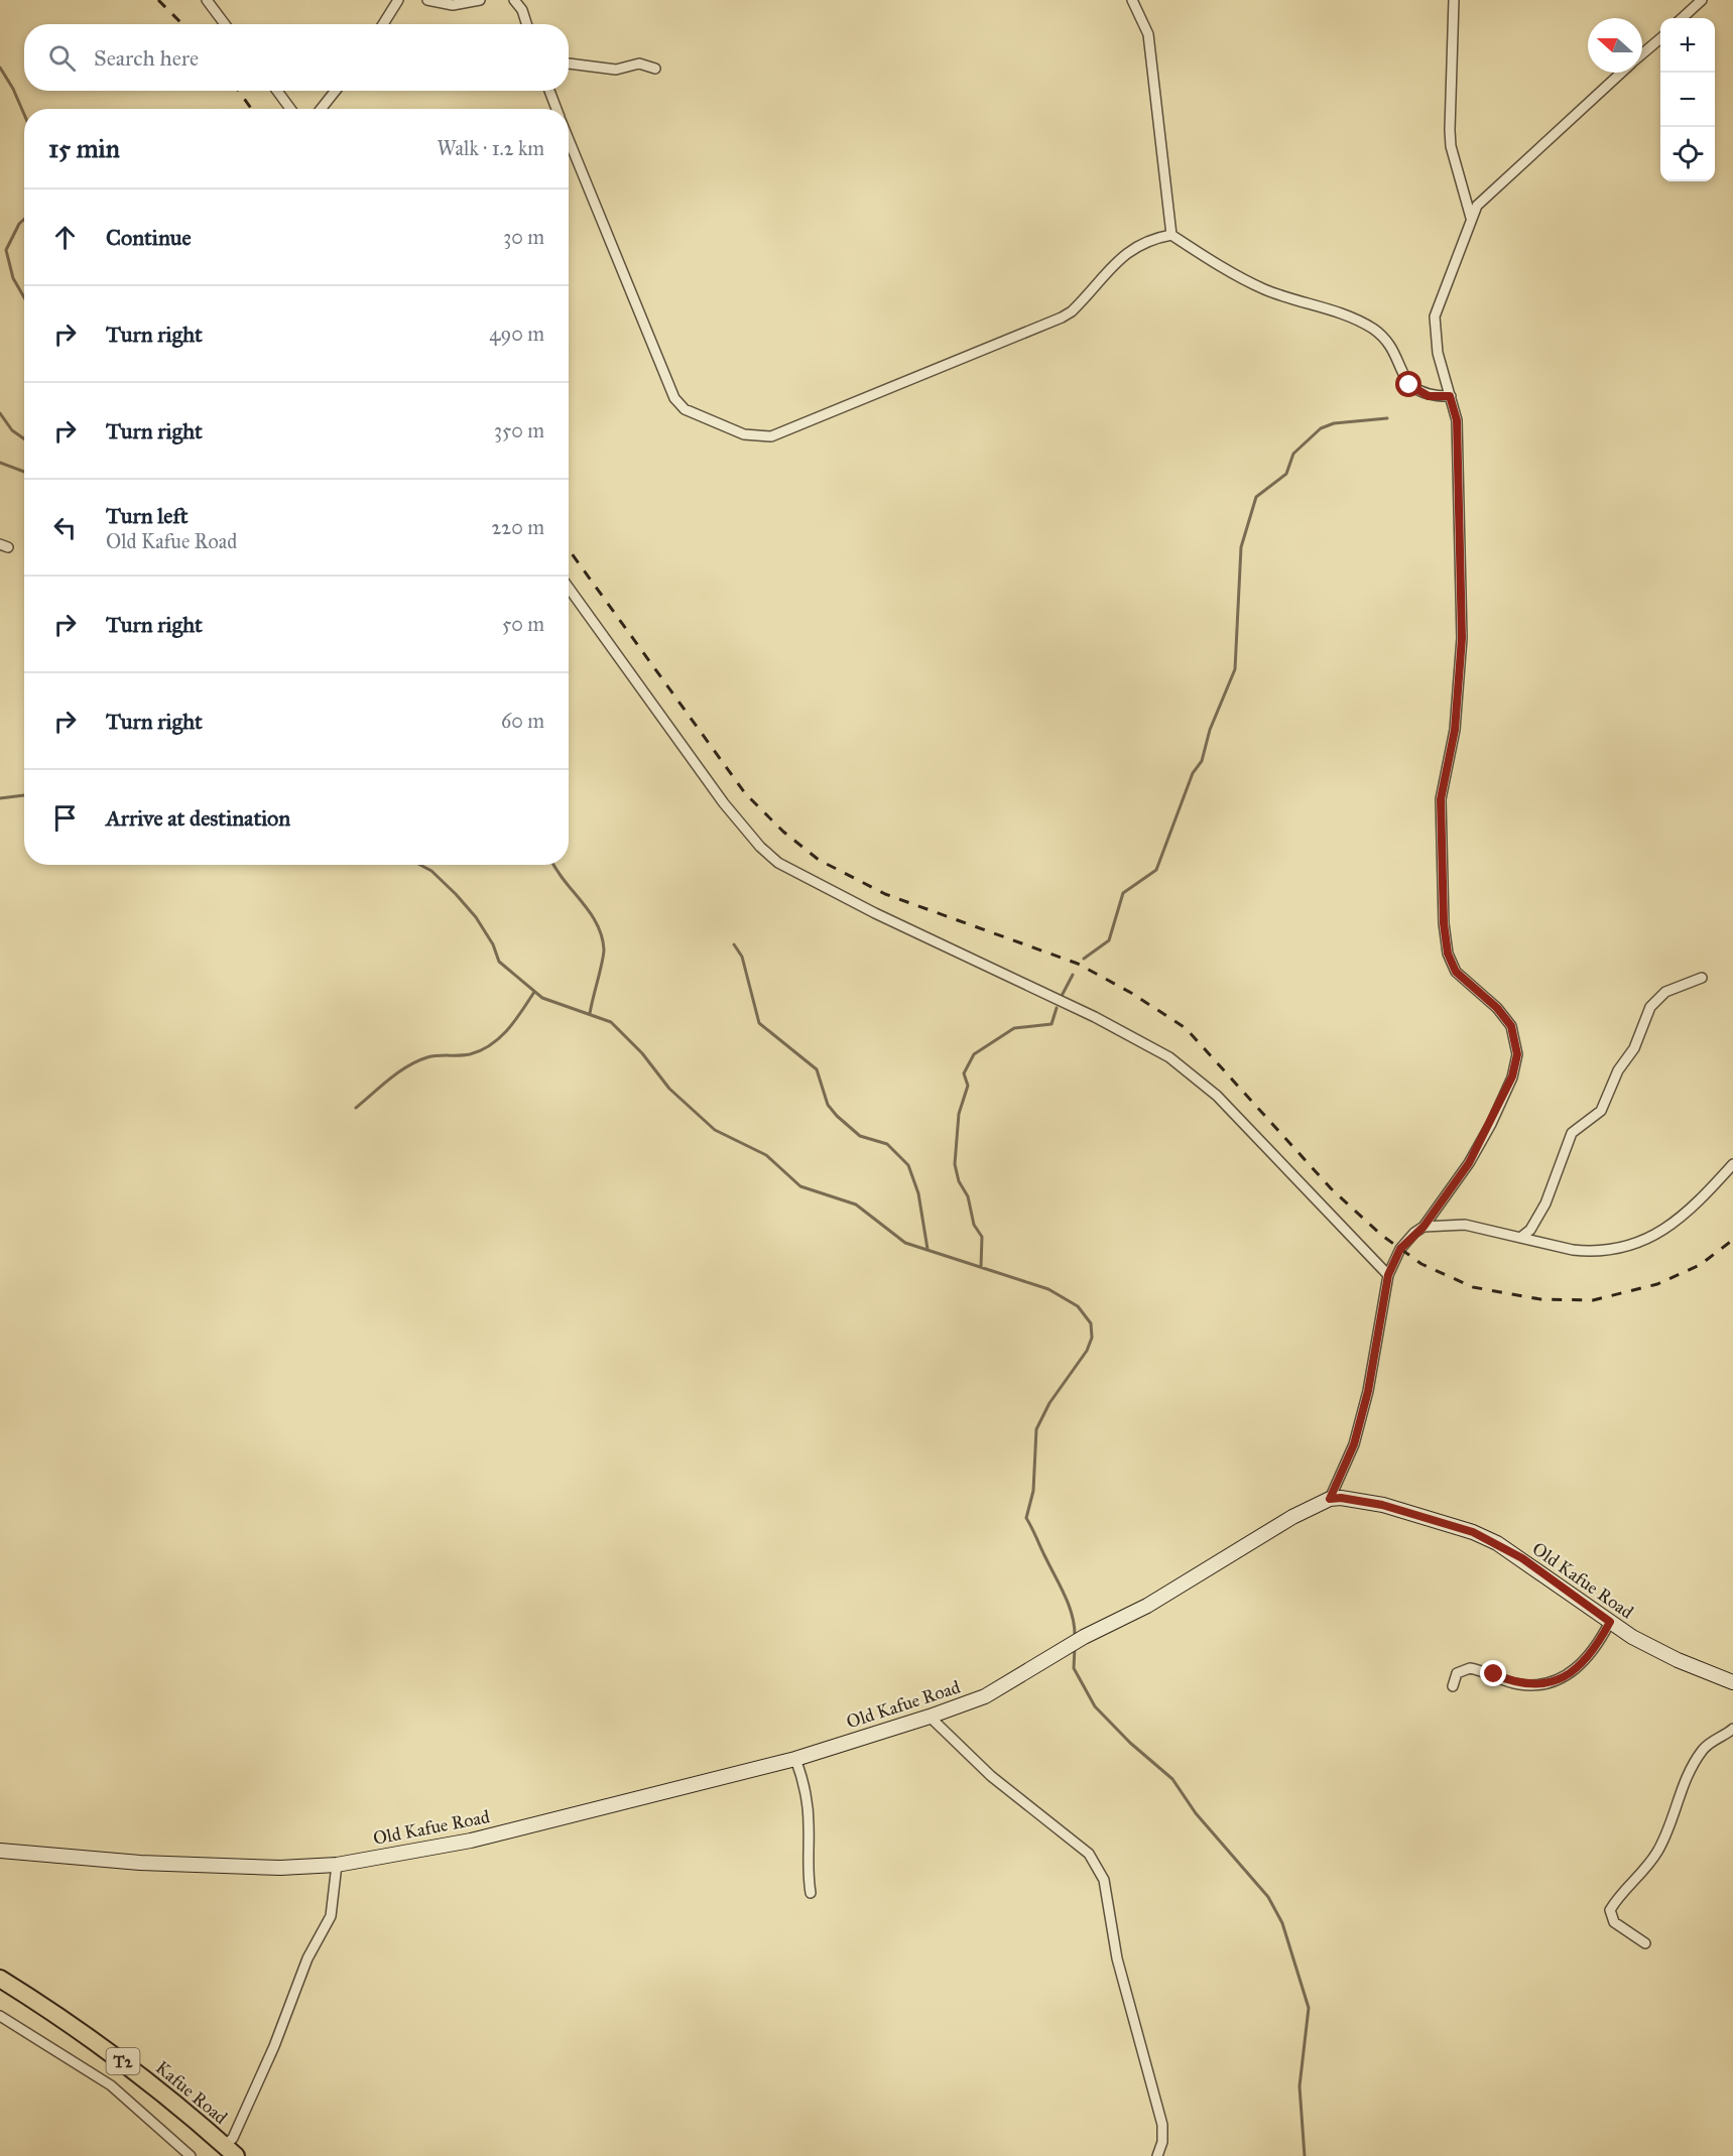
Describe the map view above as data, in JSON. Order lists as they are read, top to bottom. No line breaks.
{"streets":{"highway":["T2","Kafue Road"],"street":["Old Kafue Road"]},"north":"left","page":{"map_buttons":["+","−"],"search":"Search here","heading":["15 min","Walk · 1.2 km"],"list":[["Continue","30 m"],["Turn right","490 m"],["Turn right","350 m"],["Turn left","Old Kafue Road","220 m"],["Turn right","50 m"],["Turn right","60 m"],"Arrive at destination"]}}
